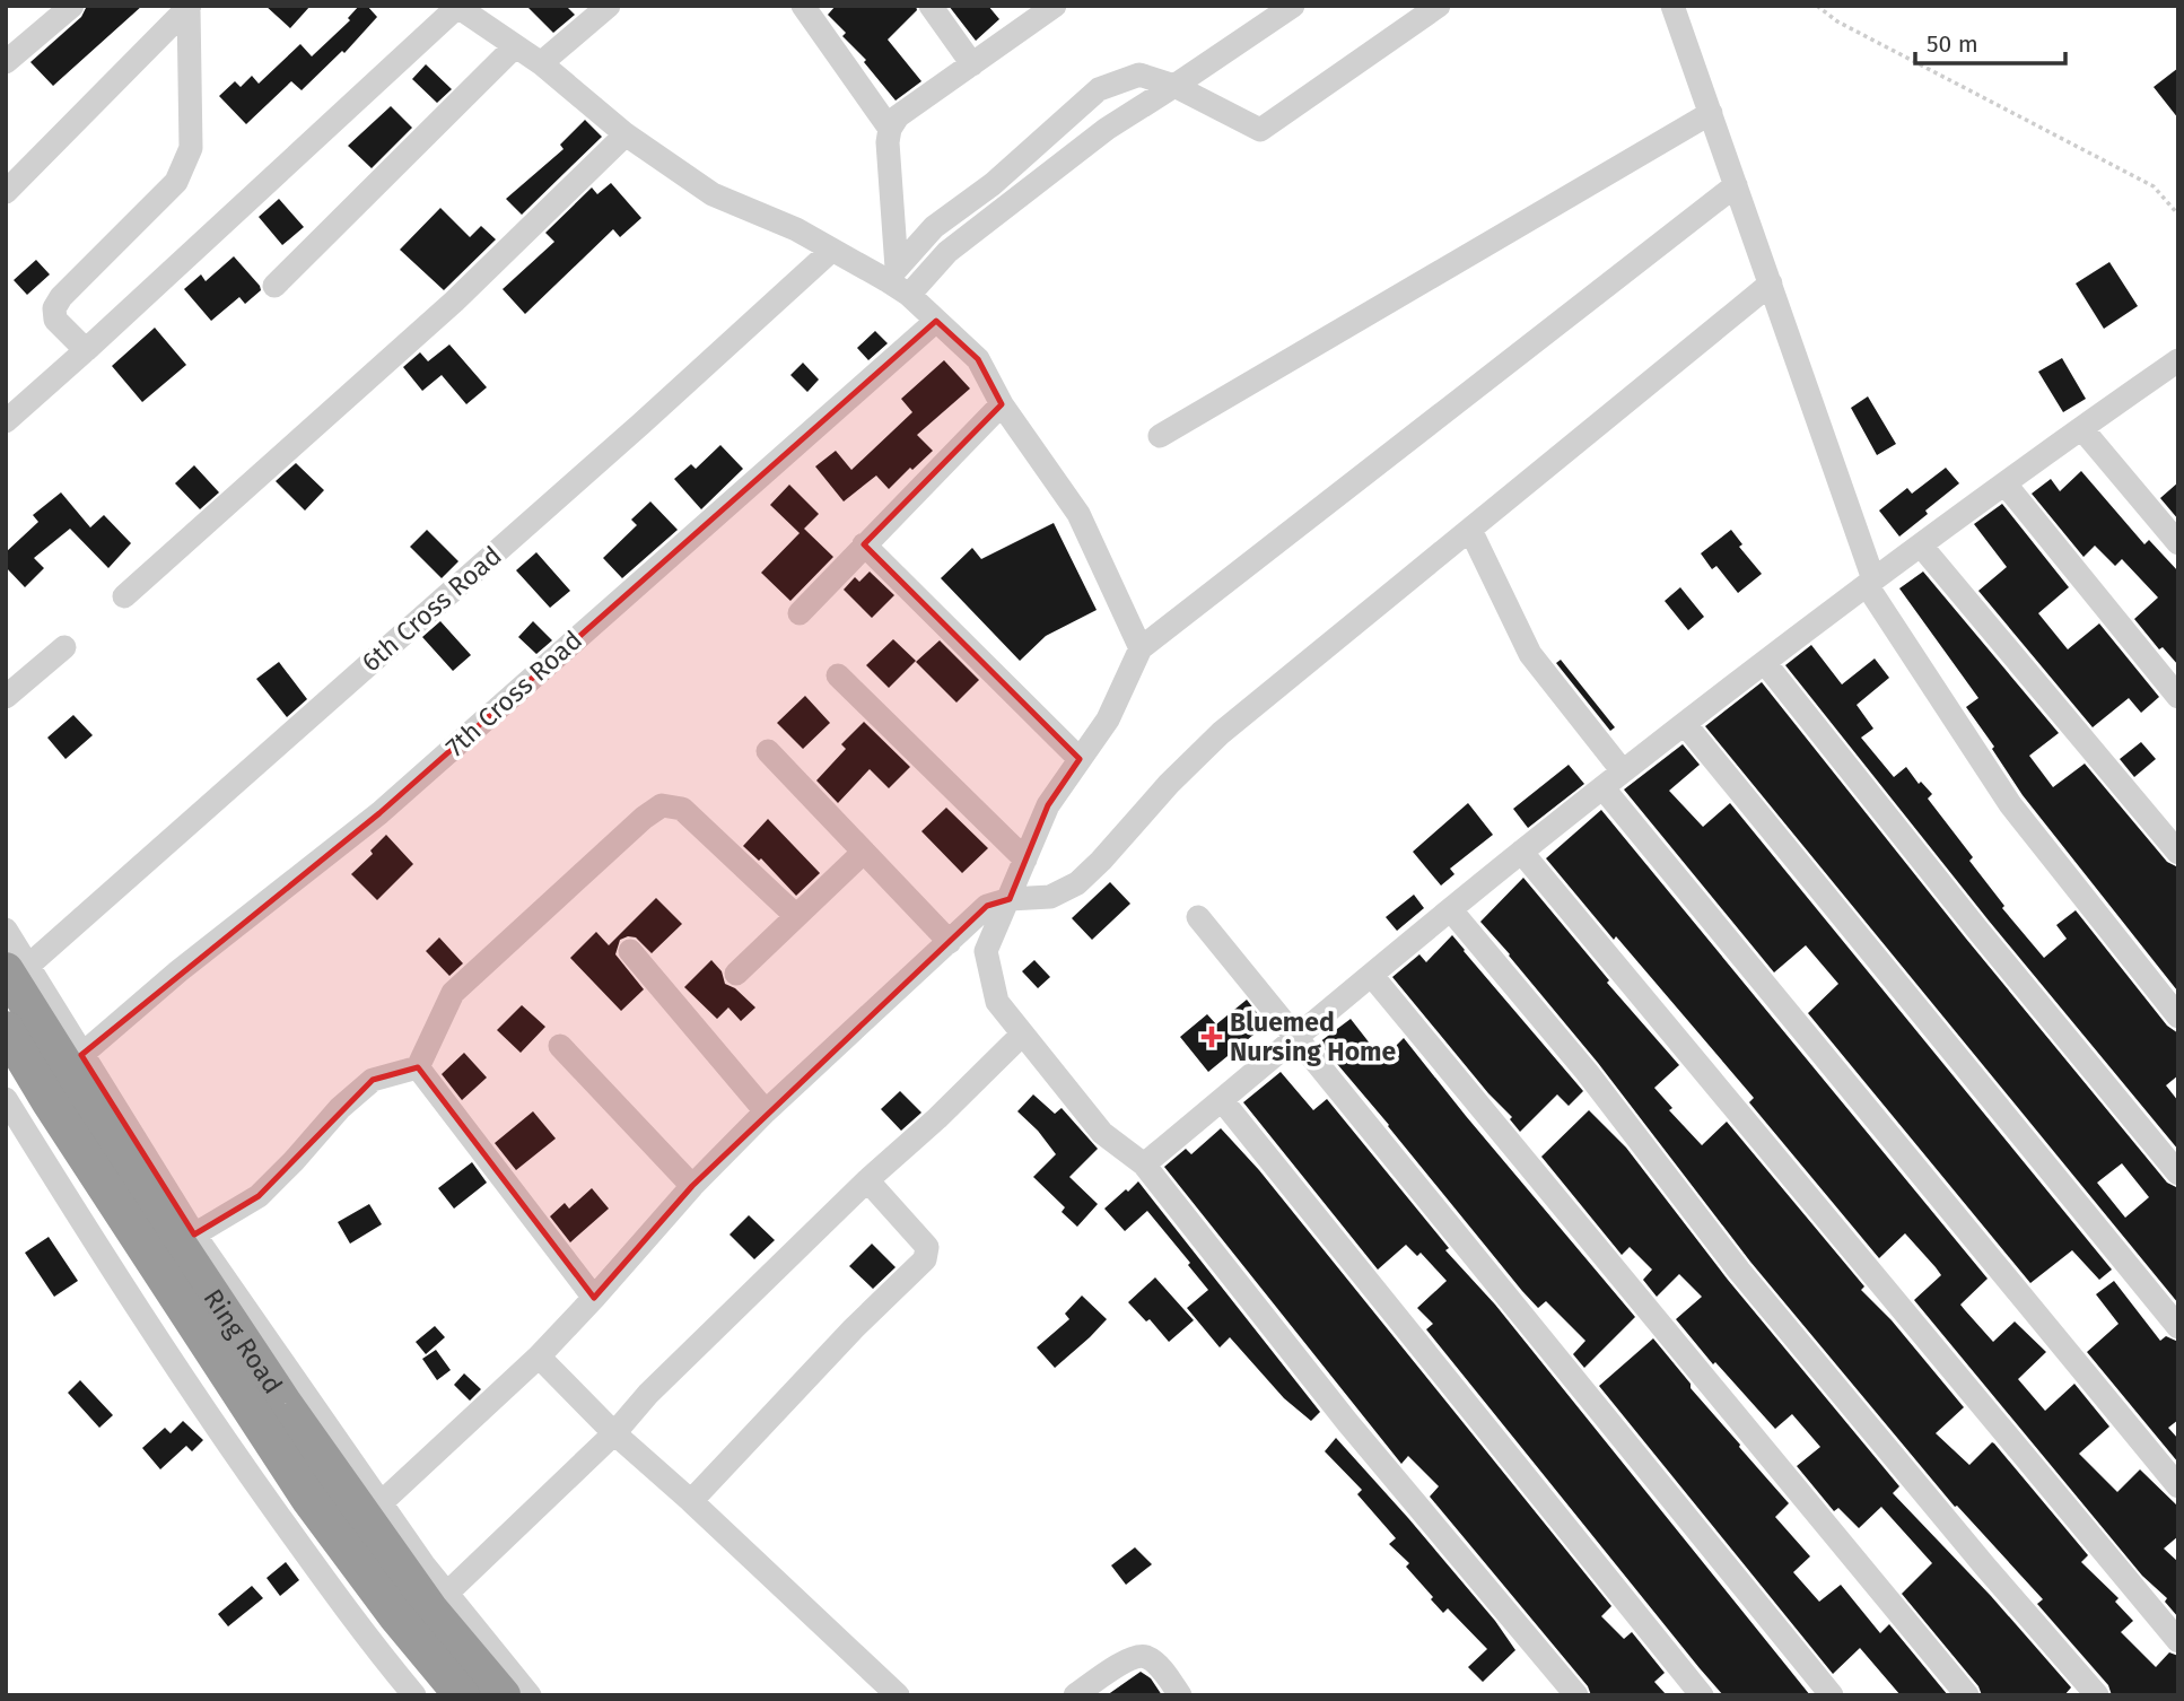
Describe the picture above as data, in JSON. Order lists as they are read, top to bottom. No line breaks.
{"streets":{"highway":["Ring Road"],"street":["6th Cross Road","7th Cross Road"]},"crossings":[["6th Cross Road","Ring Road"]],"places":{"health":["Bluemed Nursing Home"]},"scale_bar":"50 m"}
